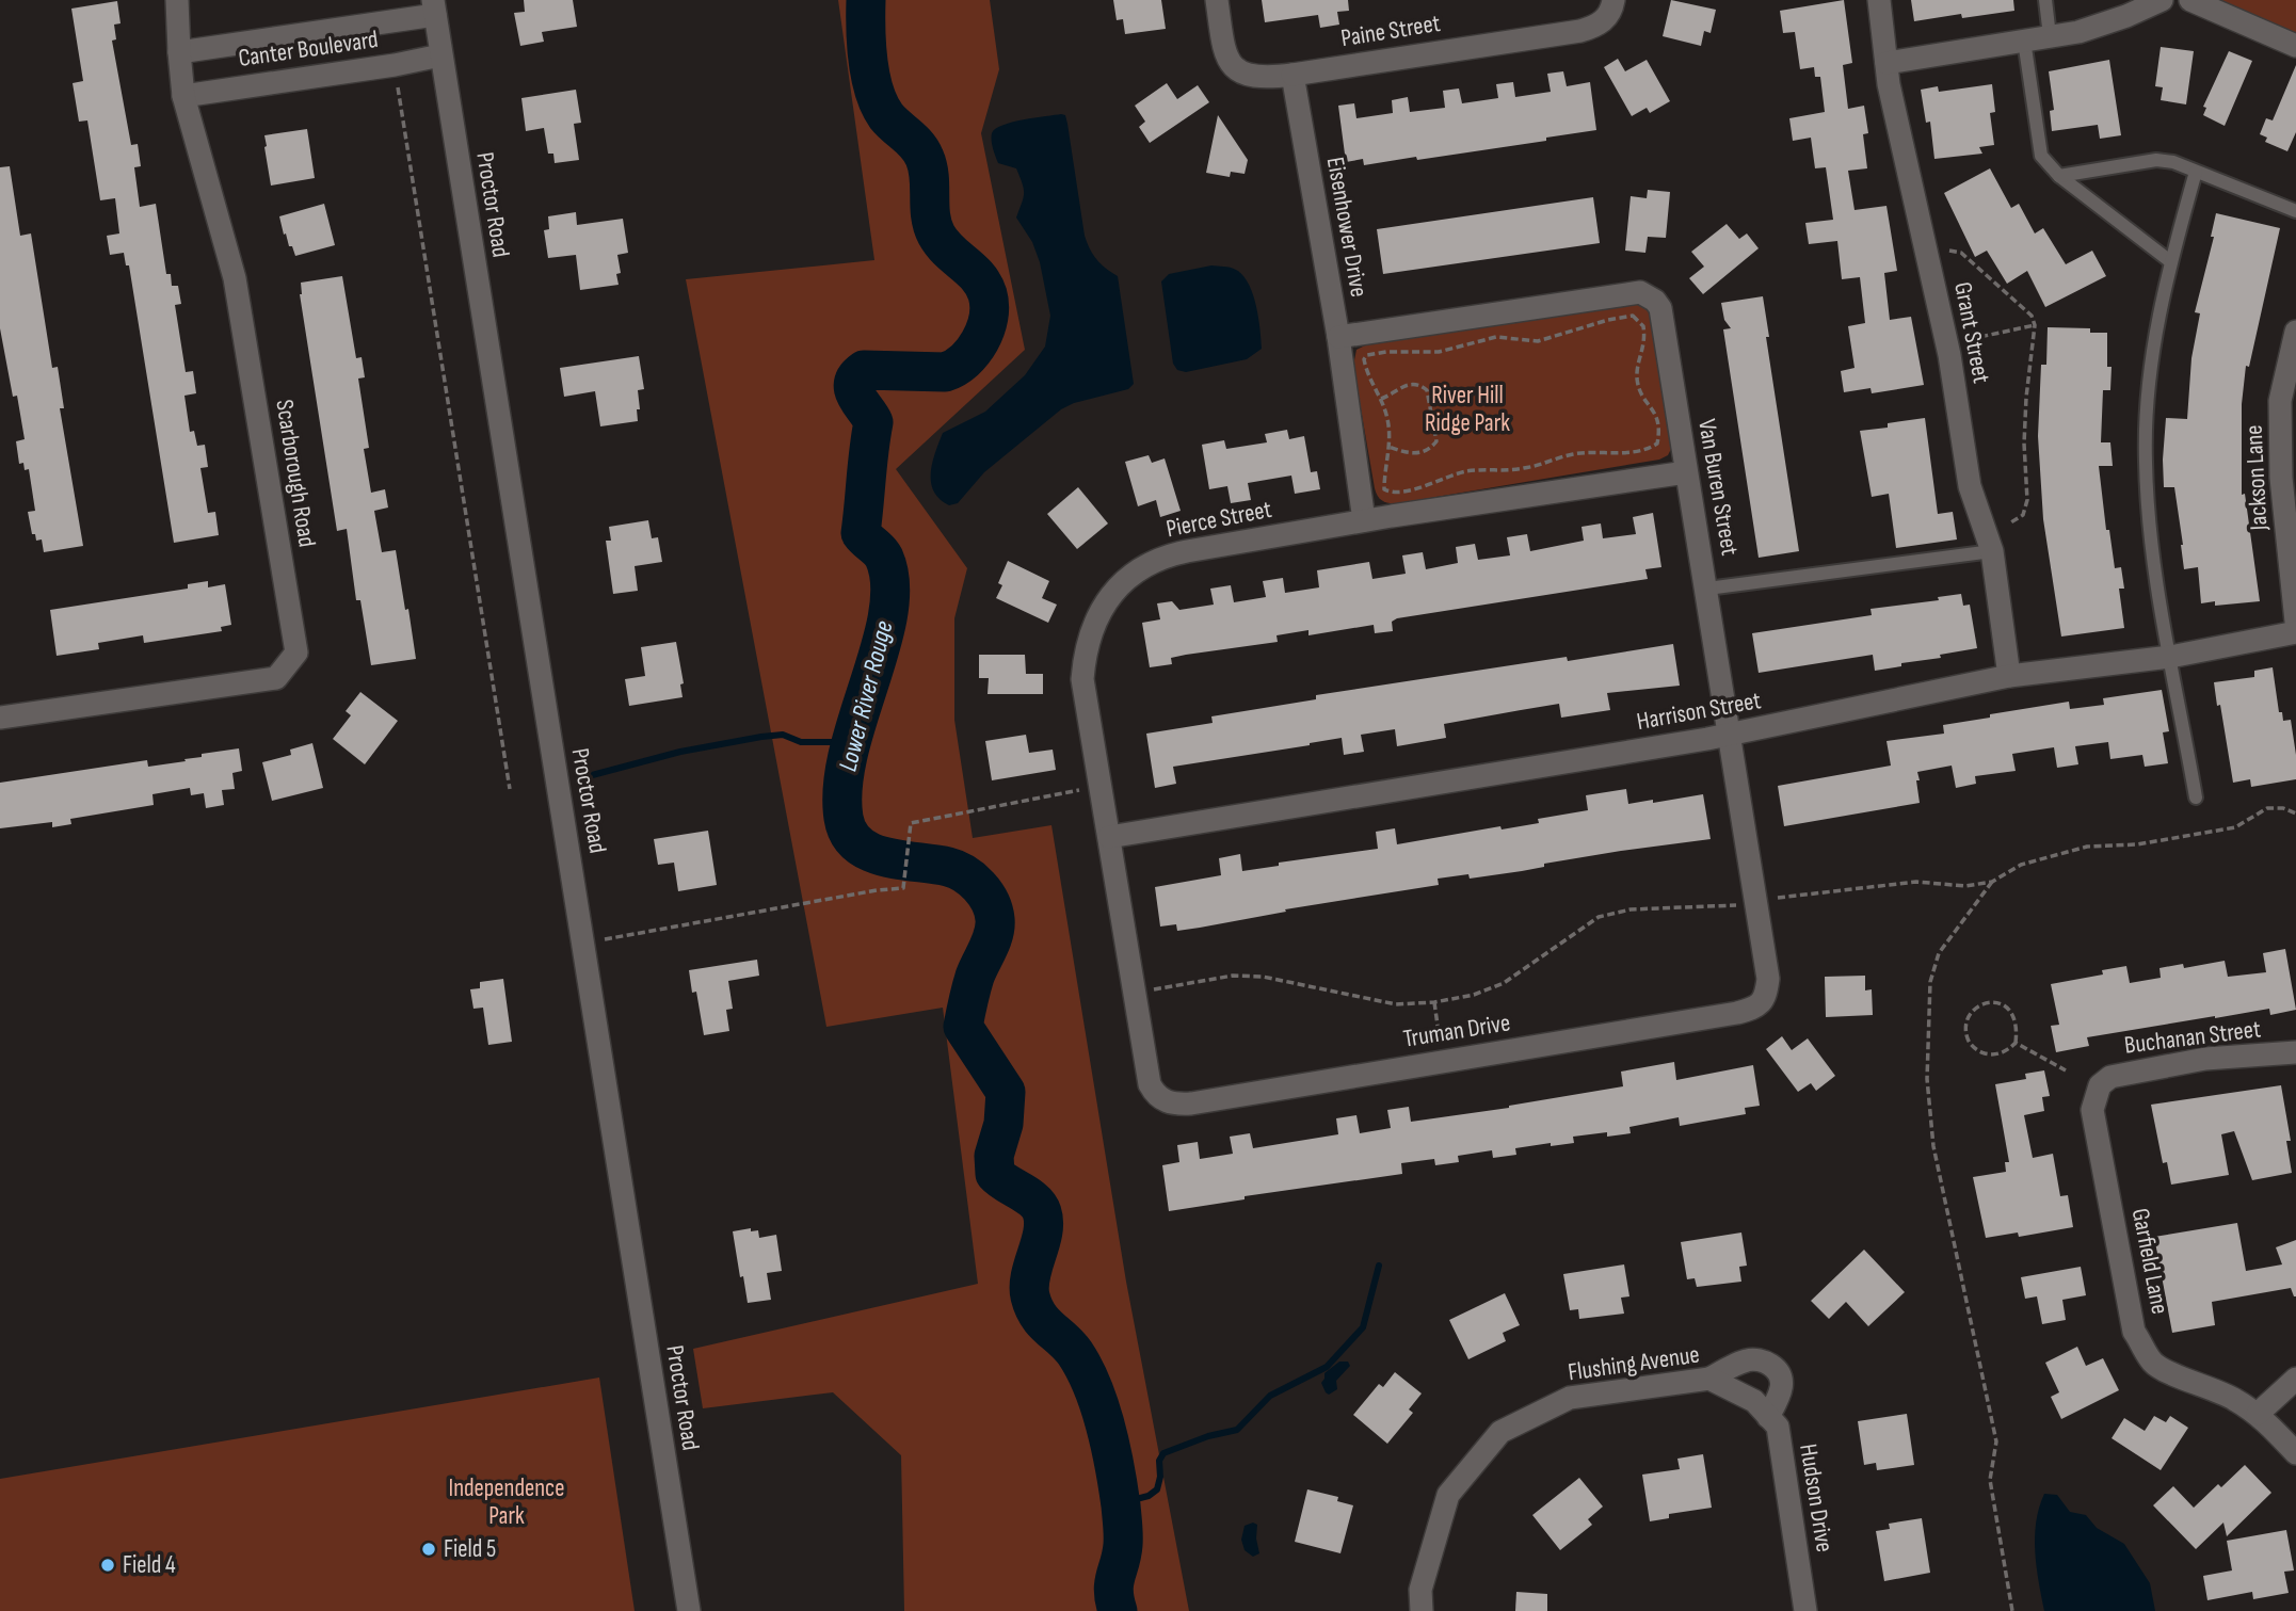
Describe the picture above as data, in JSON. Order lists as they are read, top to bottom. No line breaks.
{"streets":{"street":["Paine Street","Canter Boulevard","Proctor Road","Eisenhower Drive","Grant Street","Scarborough Road","Jackson Lane","Van Buren Street","Pierce Street","Harrison Street","Truman Drive","Buchanan Street","Garfield Lane","Flushing Avenue","Hudson Drive"]},"crossings":[["Paine Street","Eisenhower Drive"],["Canter Boulevard","Proctor Road"],["Canter Boulevard","Scarborough Road"],["Eisenhower Drive","Van Buren Street"],["Eisenhower Drive","Pierce Street"],["Grant Street","Harrison Street"],["Van Buren Street","Pierce Street"],["Van Buren Street","Harrison Street"],["Van Buren Street","Truman Drive"],["Pierce Street","Harrison Street"],["Pierce Street","Truman Drive"],["Buchanan Street","Garfield Lane"],["Flushing Avenue","Hudson Drive"]],"water":["Lower River Rouge"],"parks":["River Hill Ridge Park","Independence Park"],"places":["Field 5","Field 4"]}
